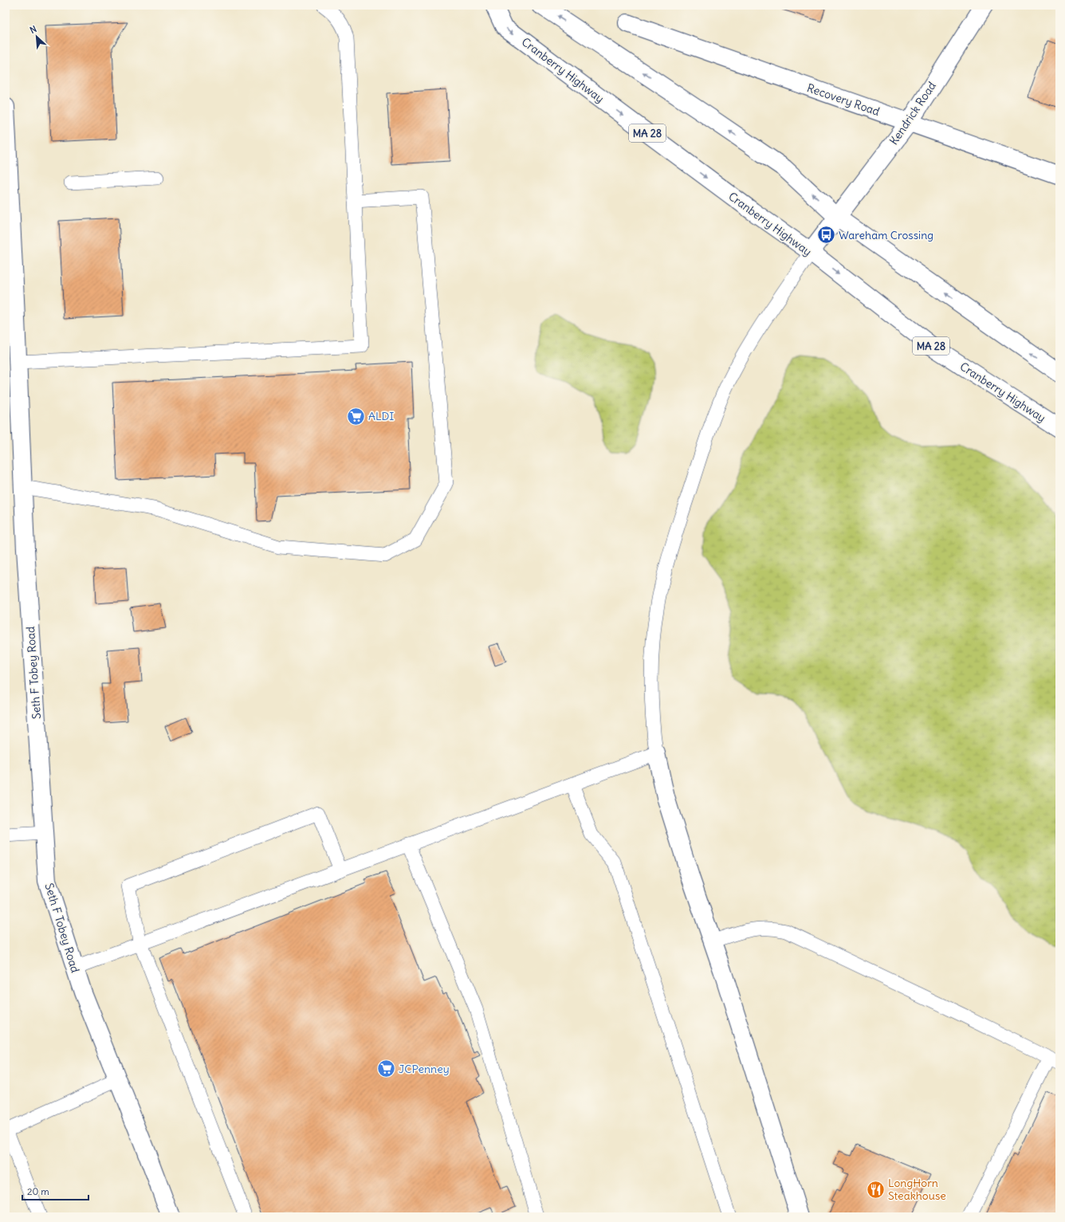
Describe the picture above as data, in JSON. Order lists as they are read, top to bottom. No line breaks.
{"streets":{"street":["Cranberry Highway","Recovery Road","Kendrick Road","MA 28","Seth F Tobey Road"]},"crossings":[["Cranberry Highway","Kendrick Road"],["Recovery Road","Kendrick Road"]],"places":{"bus stop":["Wareham Crossing"],"supermarket":["ALDI","JCPenney"],"restaurant":["LongHorn Steakhouse"]},"scale_bar":"20 m","north":"top left"}
